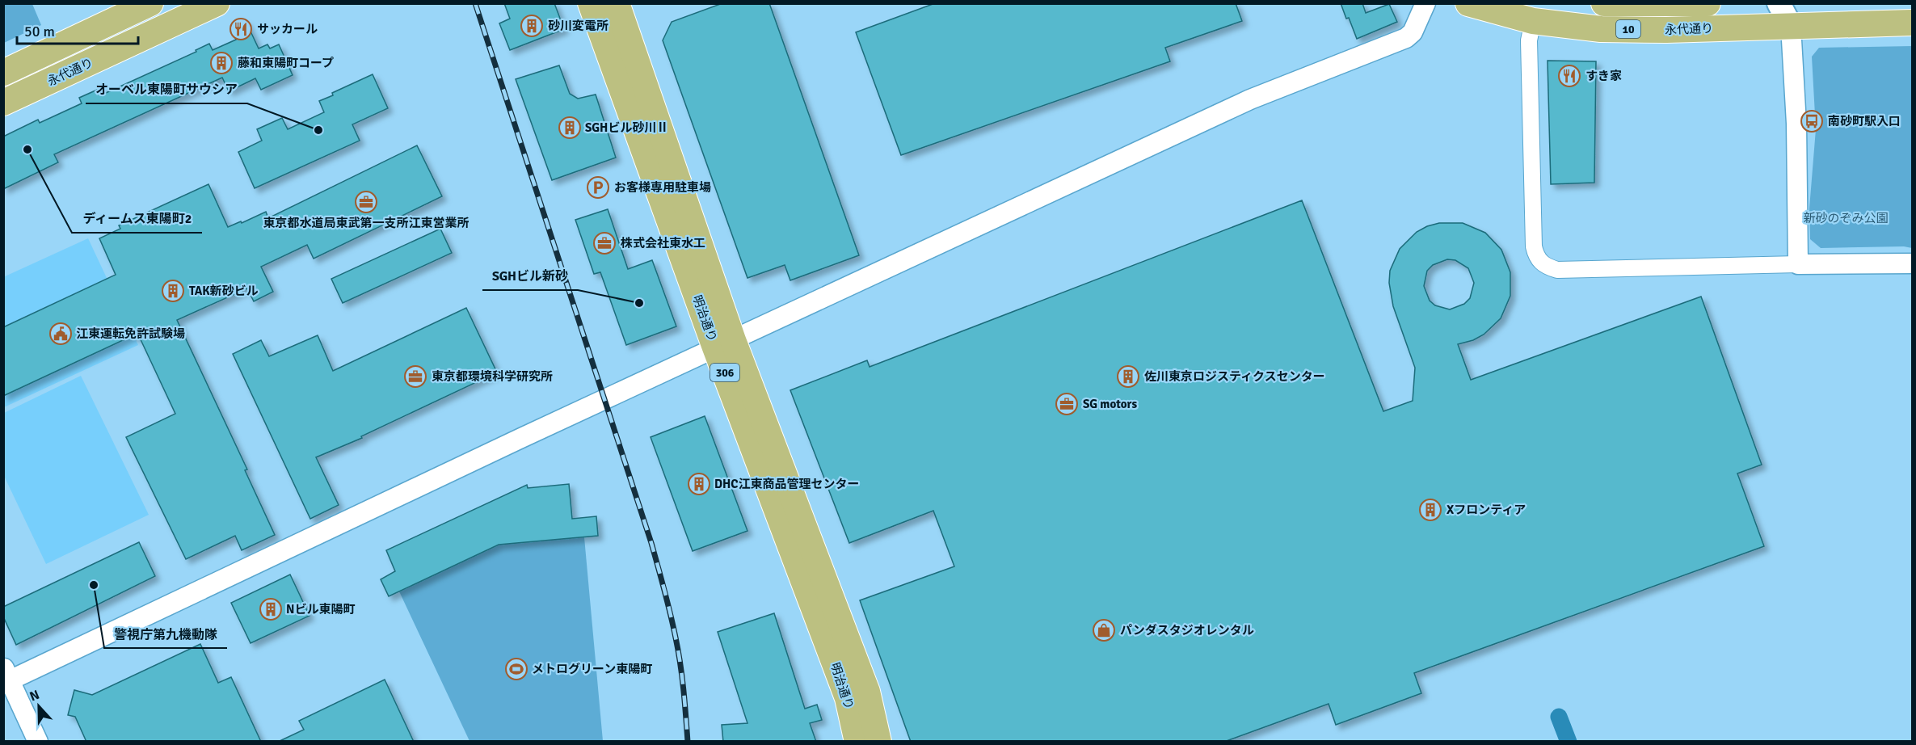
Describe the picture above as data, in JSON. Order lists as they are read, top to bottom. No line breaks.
{"streets":{"main road":["10","永代通り","明治通り","306"]},"parks":["新砂のぞみ公園"],"places":{"building":["砂川変電所","藤和東陽町コープ","SGHビル砂川Ⅱ","TAK新砂ビル","佐川東京ロジスティクスセンター","DHC江東商品管理センター","Xフロンティア","Nビル東陽町"],"restaurant":["サッカール","すき家"],"bus stop":["南砂町駅入口"],"other":["オーベル東陽町サウシア","ディームス東陽町2","SGHビル新砂","警視庁第九機動隊"],"parking":["お客様専用駐車場"],"office":["東京都水道局東武第一支所江東営業所","株式会社東水工","東京都環境科学研究所","SG motors"],"public building":["江東運転免許試験場"],"shop":["パンダスタジオレンタル"],"sports":["メトログリーン東陽町"]},"scale_bar":"50 m","north":"top"}
